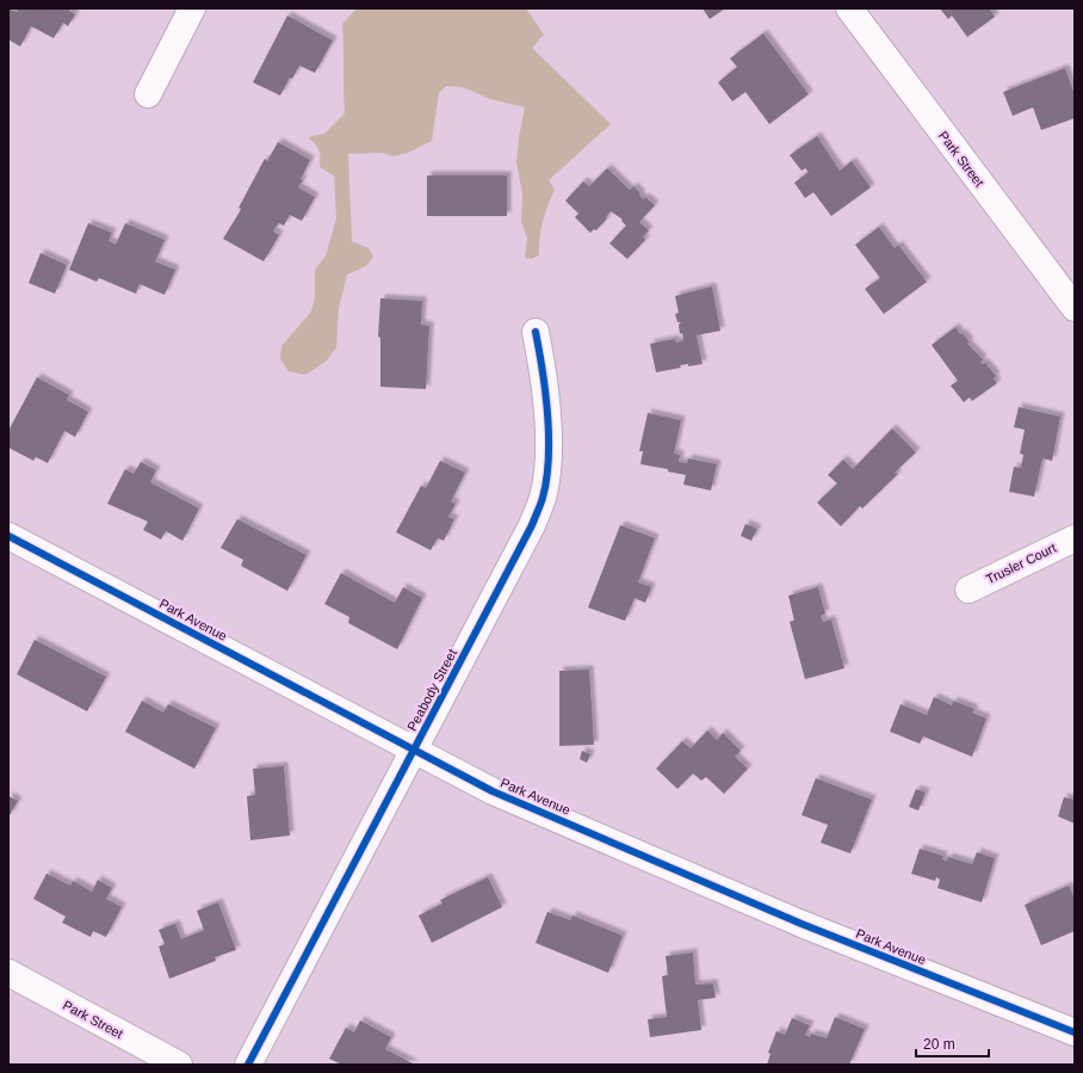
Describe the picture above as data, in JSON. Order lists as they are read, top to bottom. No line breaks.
{"streets":{"street":["Park Street","Trusler Court","Park Avenue","Peabody Street"]},"crossings":[["Park Avenue","Peabody Street"]],"scale_bar":"20 m"}
